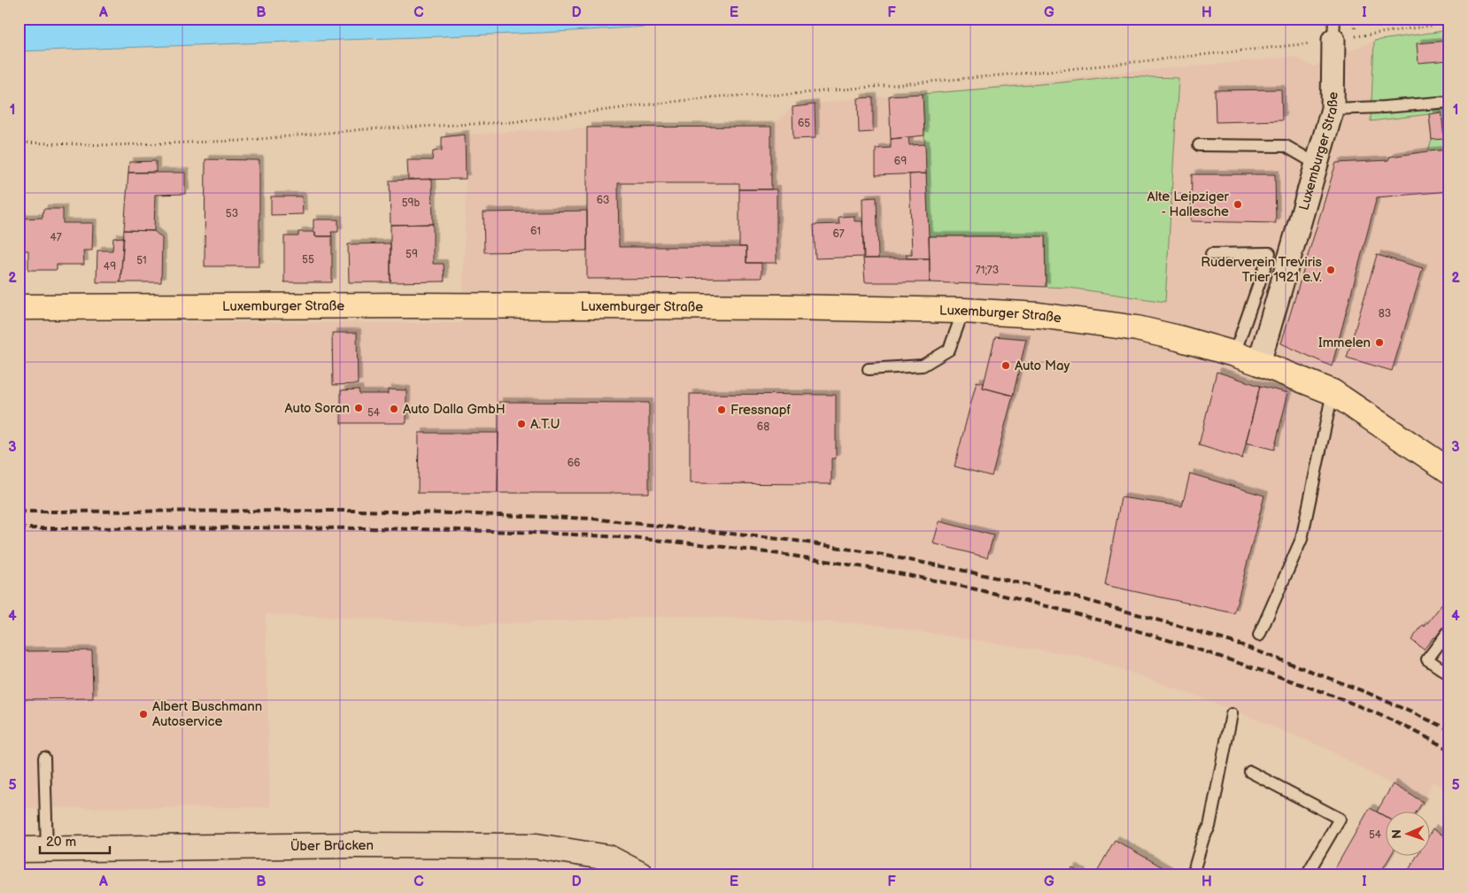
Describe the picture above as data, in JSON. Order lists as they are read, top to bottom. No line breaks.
{"streets":{"main road":["Luxemburger Straße"],"street":["Über Brücken"]},"places":["Alte Leipziger - Hallesche","Ruderverein Treviris Trier 1921 e.V.","Immelen","Auto May","Auto Soran","Auto Dalla GmbH","Fressnapf","A.T.U","Albert Buschmann Autoservice"],"house_numbers":["65","69","63","59b","53","61","67","47","59","55","51","49","71;73","83","54","68","66","54"],"scale_bar":"20 m","north":"left","grid":{"columns":["A","B","C","D","E","F","G","H","I"],"rows":["1","2","3","4","5"]}}
